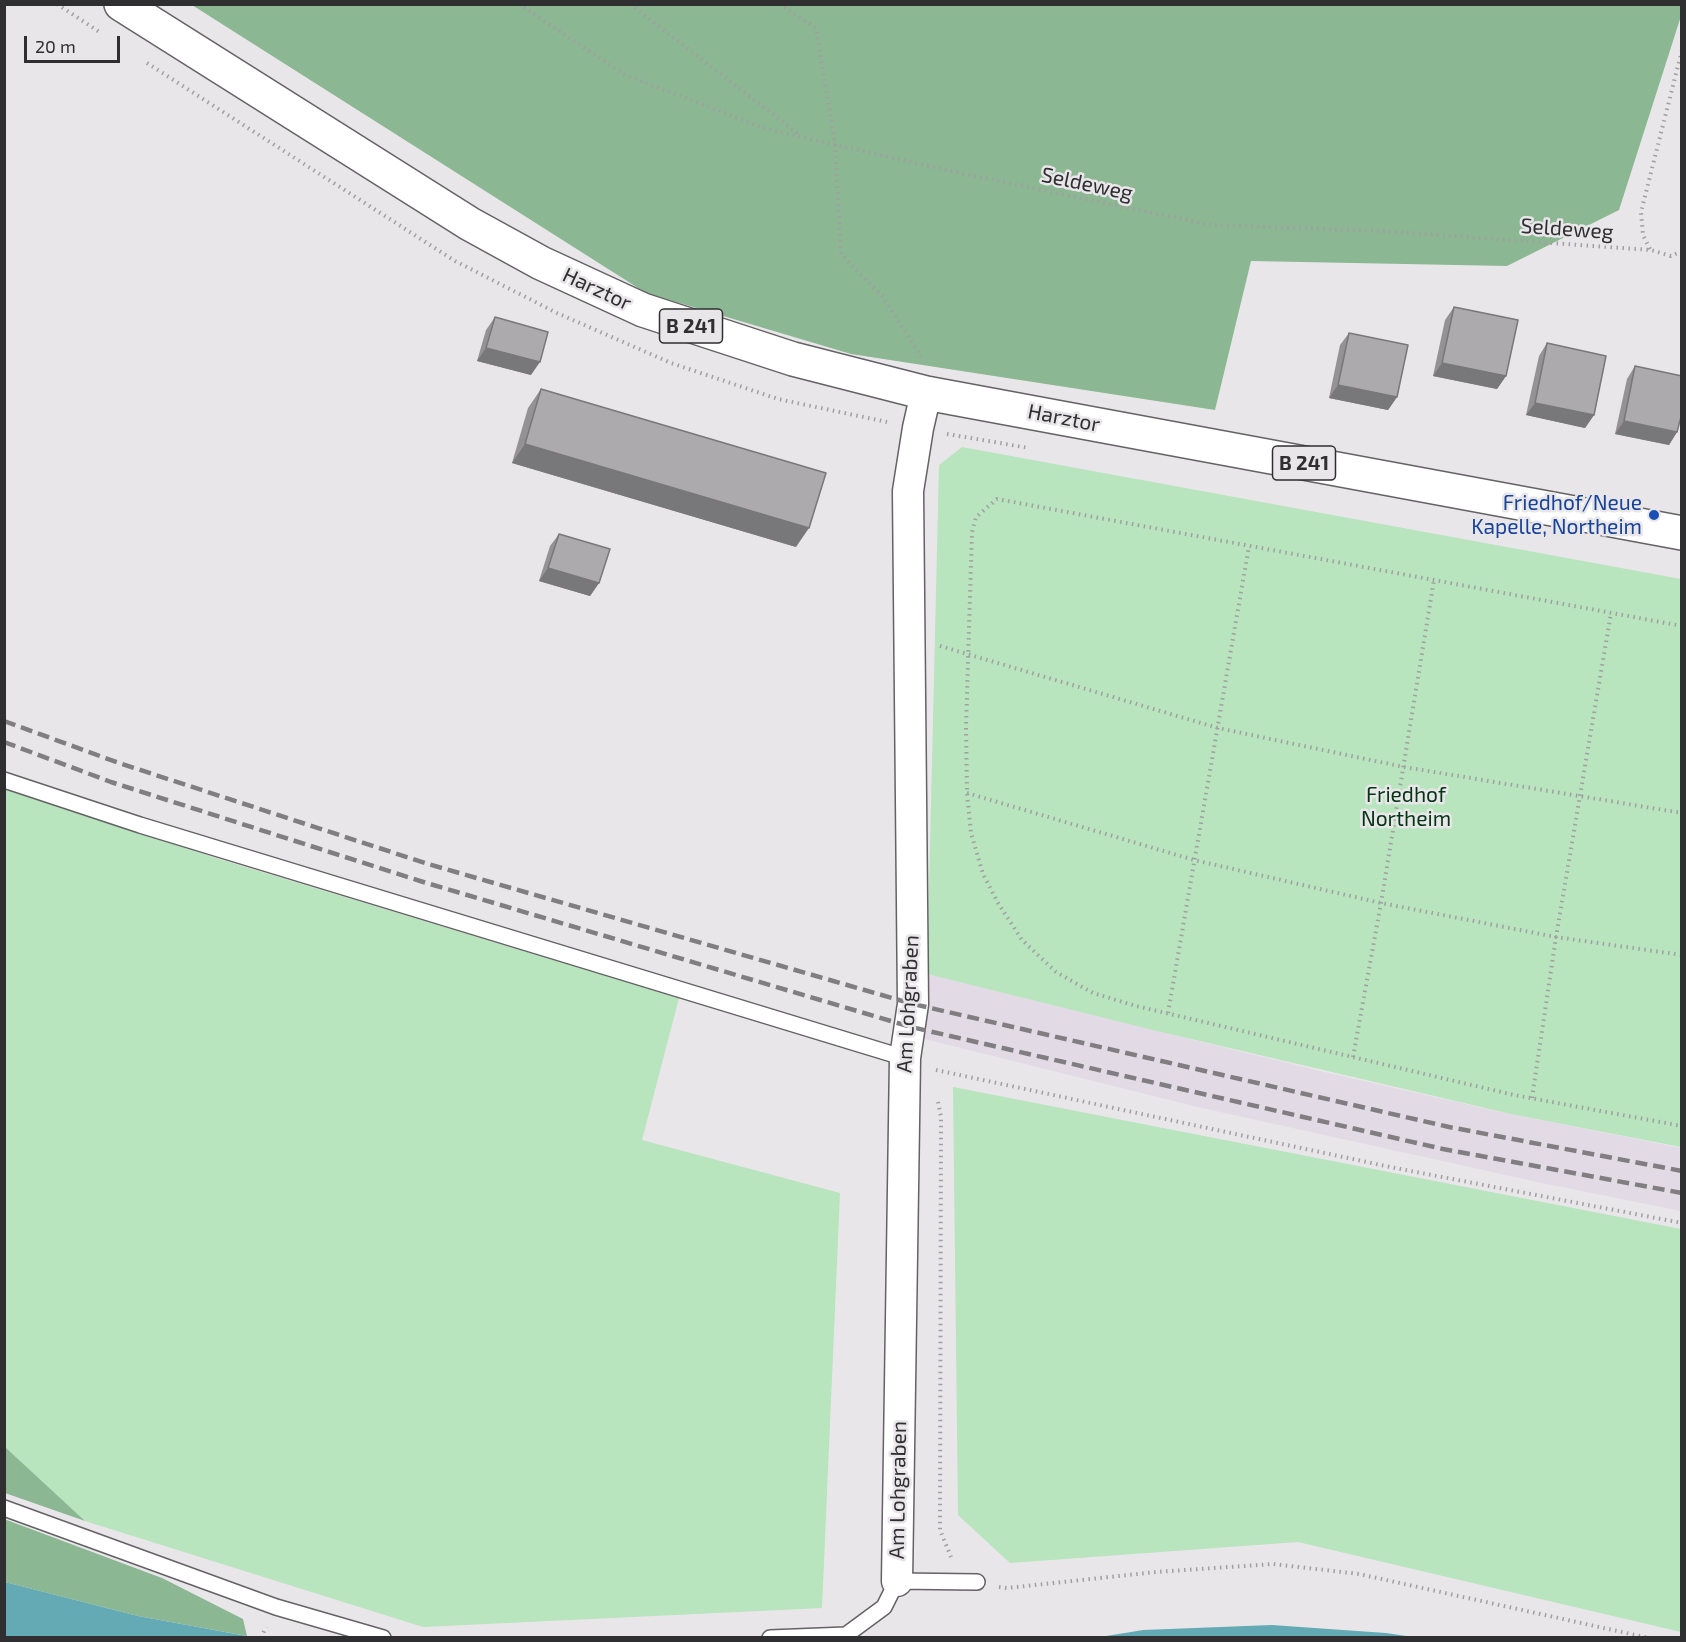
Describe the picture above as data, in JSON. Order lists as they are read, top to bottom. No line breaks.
{"streets":{"main road":["Harztor","B 241"],"street":["Am Lohgraben"],"path":["Seldeweg"]},"crossings":[["Harztor","Am Lohgraben"]],"parks":["Friedhof Northeim"],"places":["Friedhof/Neue Kapelle, Northeim"],"scale_bar":"20 m"}
